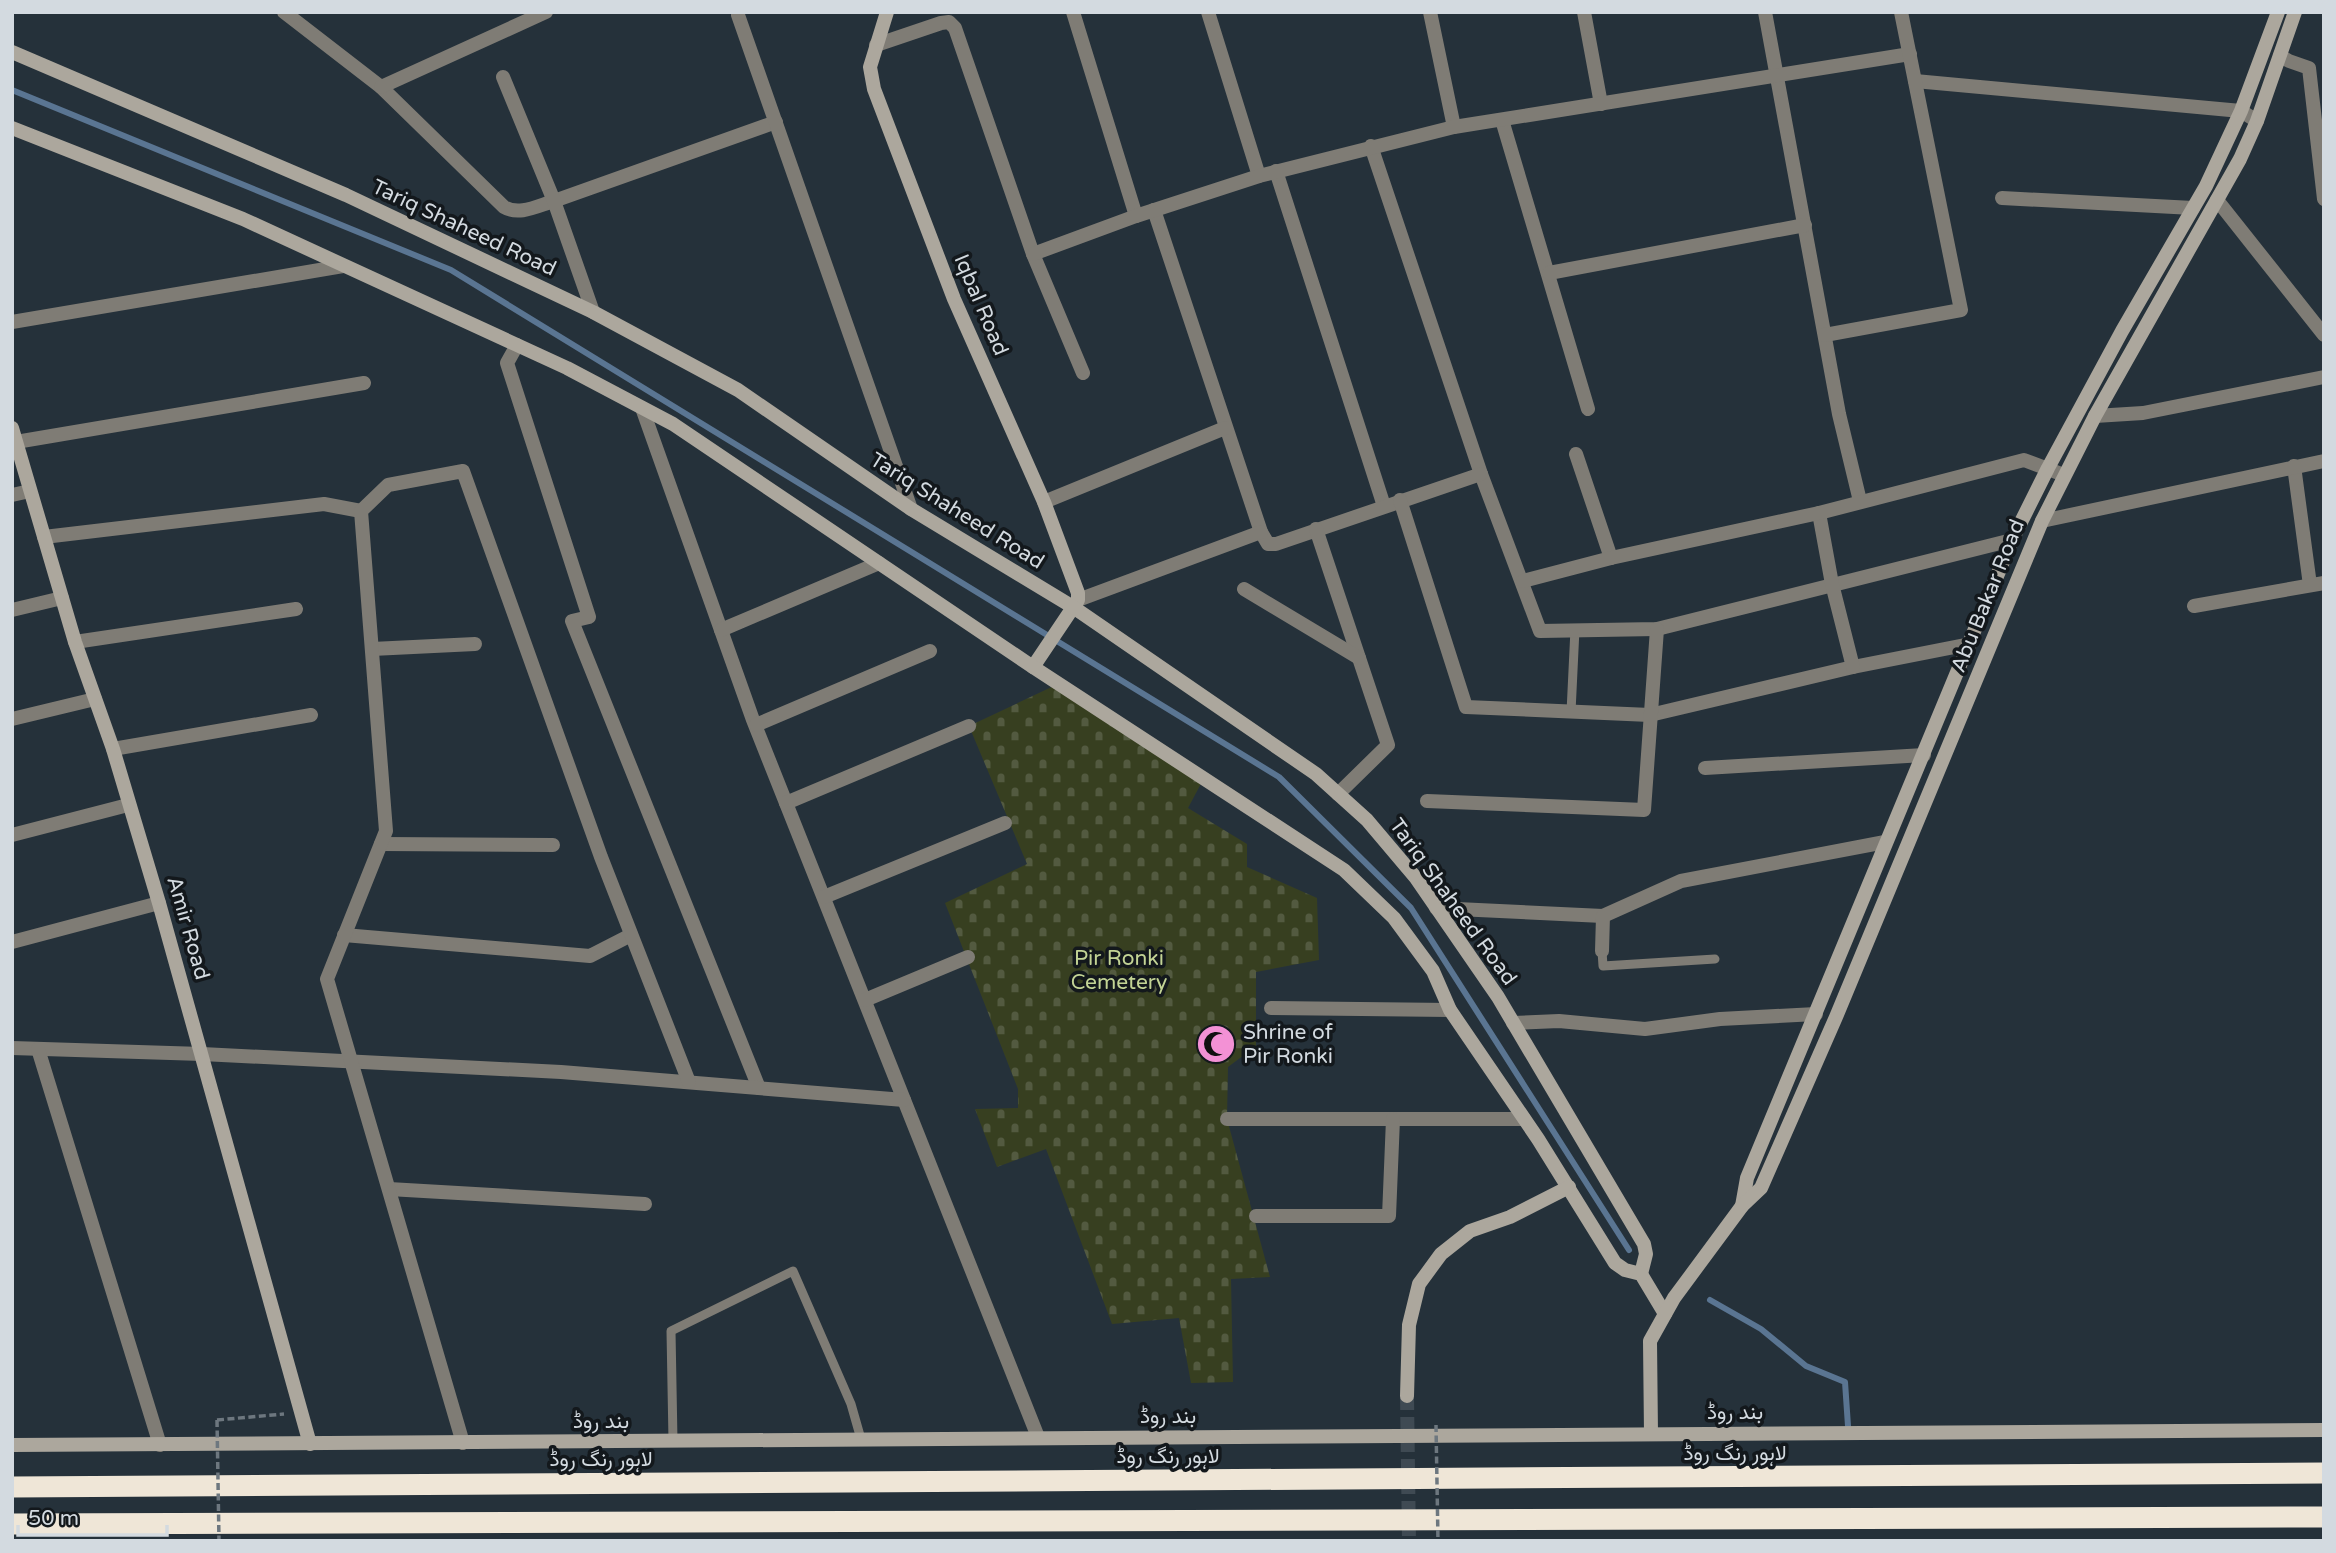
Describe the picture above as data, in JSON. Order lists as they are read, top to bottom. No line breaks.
{"streets":{"highway":["لاہور رنگ روڈ"],"main road":["Tariq Shaheed Road","Iqbal Road","Abu Bakar Road","Amir Road","بند روڈ"]},"crossings":[["Tariq Shaheed Road","Iqbal Road"],["Abu Bakar Road","بند روڈ"],["Amir Road","بند روڈ"]],"parks":["Pir Ronki Cemetery"],"places":{"mosque":["Shrine of Pir Ronki"]},"scale_bar":"50 m"}
